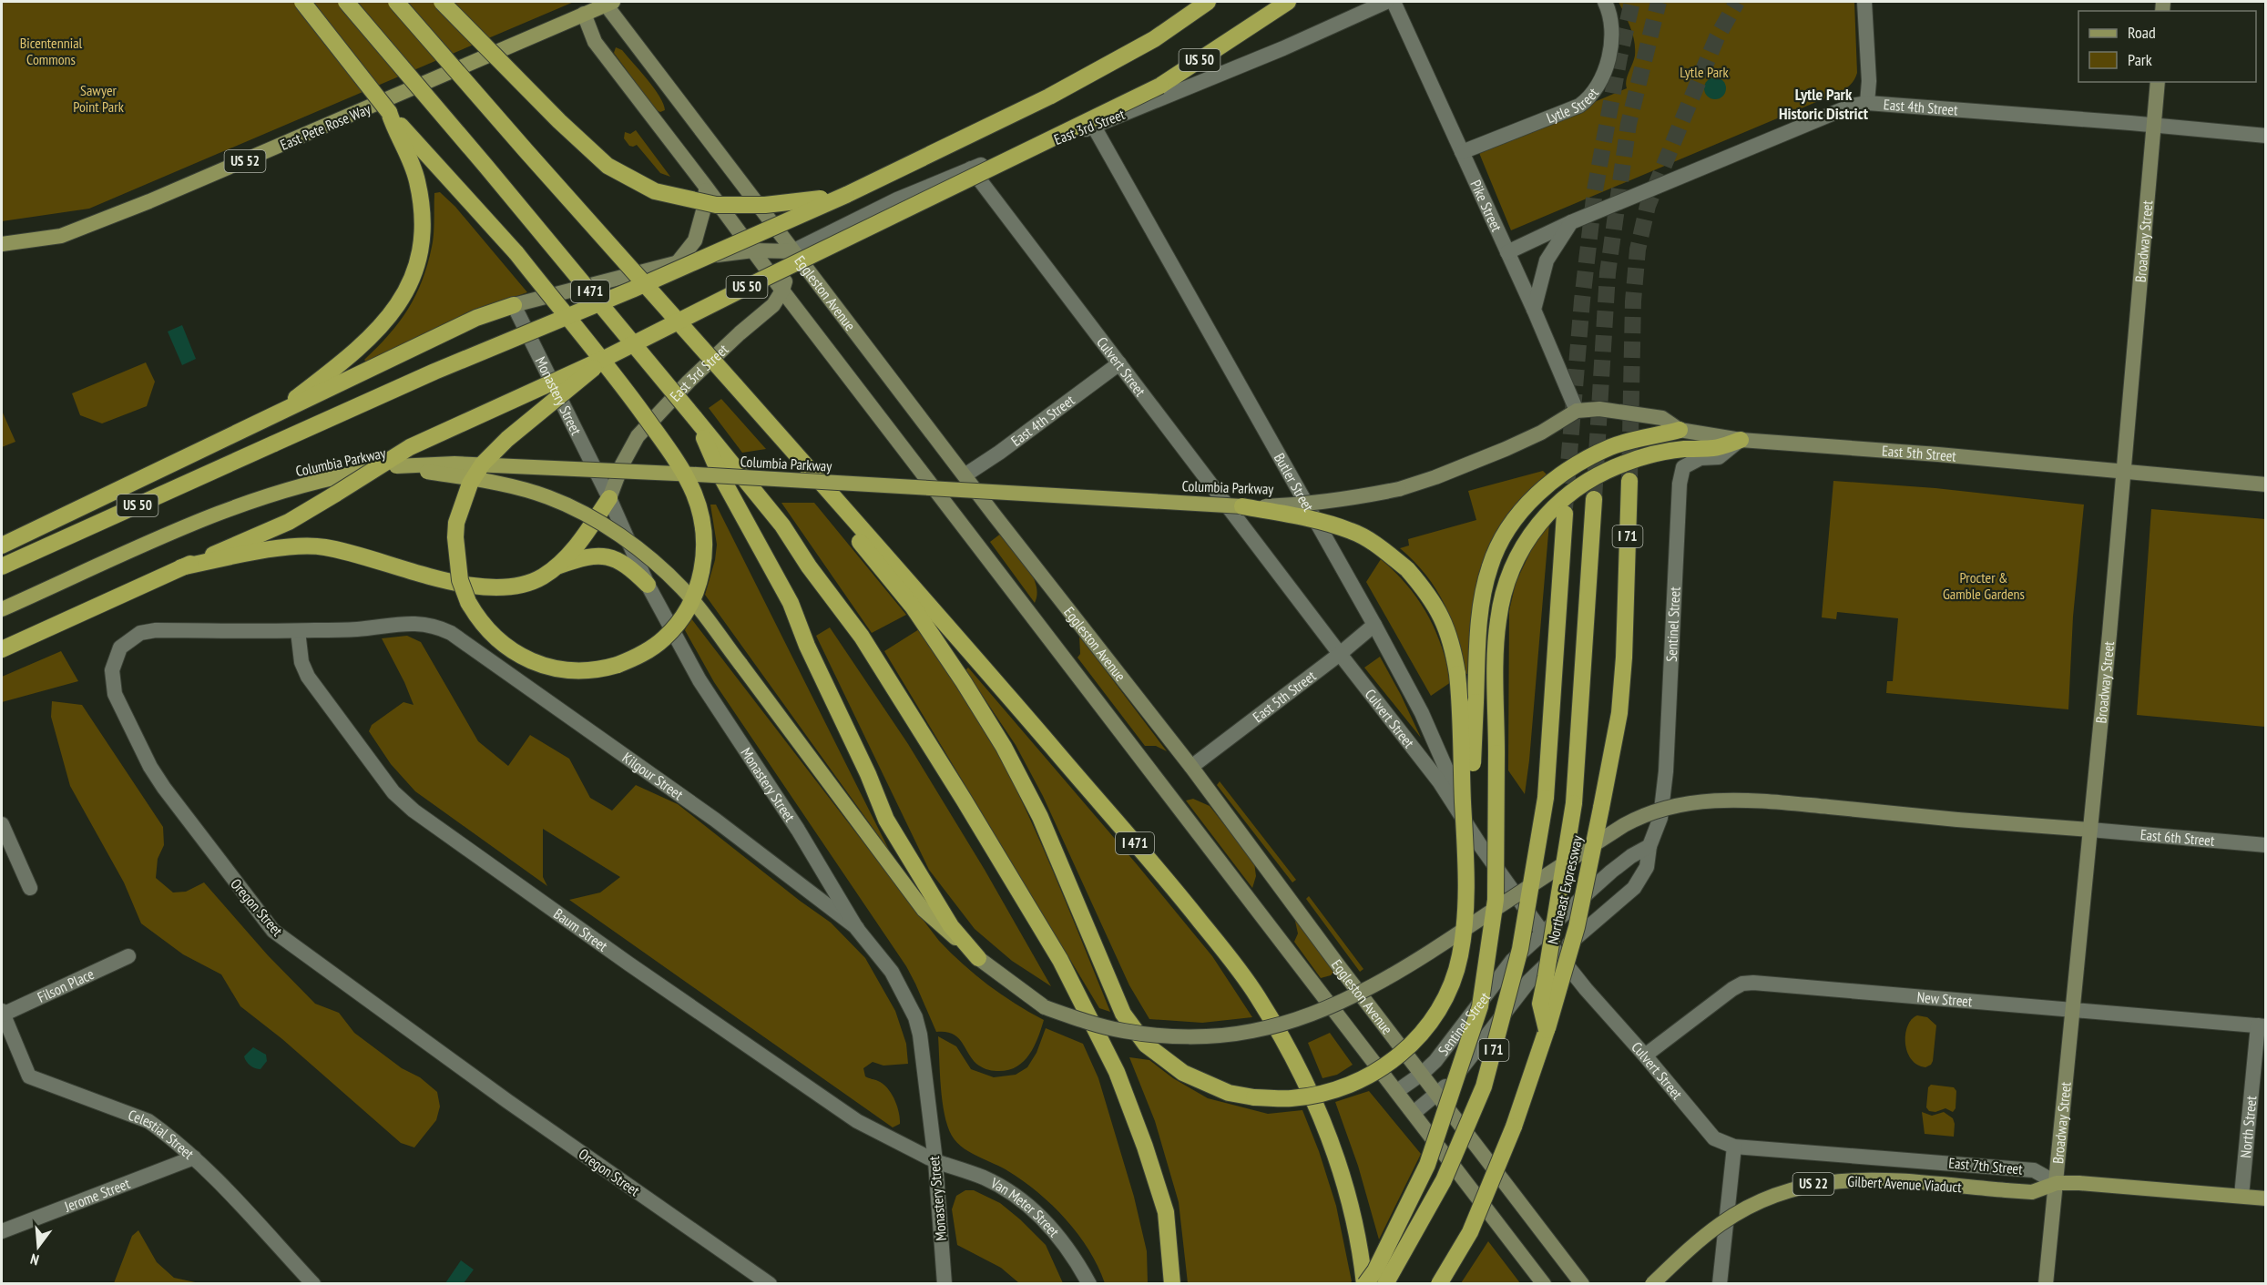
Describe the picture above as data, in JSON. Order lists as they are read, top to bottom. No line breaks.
{"streets":{"highway":["US 50","I 471","Columbia Parkway","I 71","Northeast Expressway"],"main road":["East Pete Rose Way","East 3rd Street","US 52","Broadway Street","Eggleston Avenue","East 5th Street","East 7th Street","US 22","Gilbert Avenue Viaduct"],"street":["Lytle Street","East 4th Street","Pike Street","Culvert Street","Monastery Street","Butler Street","Sentinel Street","Kilgour Street","East 6th Street","Oregon Street","Baum Street","Filson Place","New Street","North Street","Celestial Street","Jerome Street","Van Meter Street"]},"crossings":[["Lytle Street","Pike Street"],["East 4th Street","Pike Street"],["East 4th Street","Broadway Street"],["East 4th Street","Eggleston Avenue"],["East 4th Street","Culvert Street"],["East Pete Rose Way","Eggleston Avenue"],["East 3rd Street","Eggleston Avenue"],["East 3rd Street","Culvert Street"],["East 3rd Street","Monastery Street"],["East 3rd Street","Butler Street"],["Pike Street","East 5th Street"],["Pike Street","Columbia Parkway"],["Broadway Street","East 5th Street"],["Broadway Street","East 6th Street"],["Broadway Street","New Street"],["Broadway Street","East 7th Street"],["Broadway Street","Gilbert Avenue Viaduct"],["Eggleston Avenue","East 5th Street"],["Eggleston Avenue","Sentinel Street"],["Culvert Street","East 5th Street"],["Culvert Street","Butler Street"],["Culvert Street","Sentinel Street"],["Culvert Street","New Street"],["Culvert Street","East 7th Street"],["Monastery Street","Kilgour Street"],["Monastery Street","Baum Street"],["Monastery Street","Van Meter Street"],["East 5th Street","Columbia Parkway"],["East 5th Street","Butler Street"],["East 5th Street","Sentinel Street"],["Kilgour Street","Oregon Street"],["Oregon Street","Baum Street"],["Baum Street","Van Meter Street"],["Filson Place","Celestial Street"],["New Street","North Street"],["North Street","East 7th Street"],["Celestial Street","Jerome Street"],["East 7th Street","Gilbert Avenue Viaduct"]],"districts":["Lytle Park Historic District"],"parks":["Bicentennial Commons","Lytle Park","Sawyer Point Park","Procter & Gamble Gardens"],"legend":["Road","Park"],"north":"bottom"}
